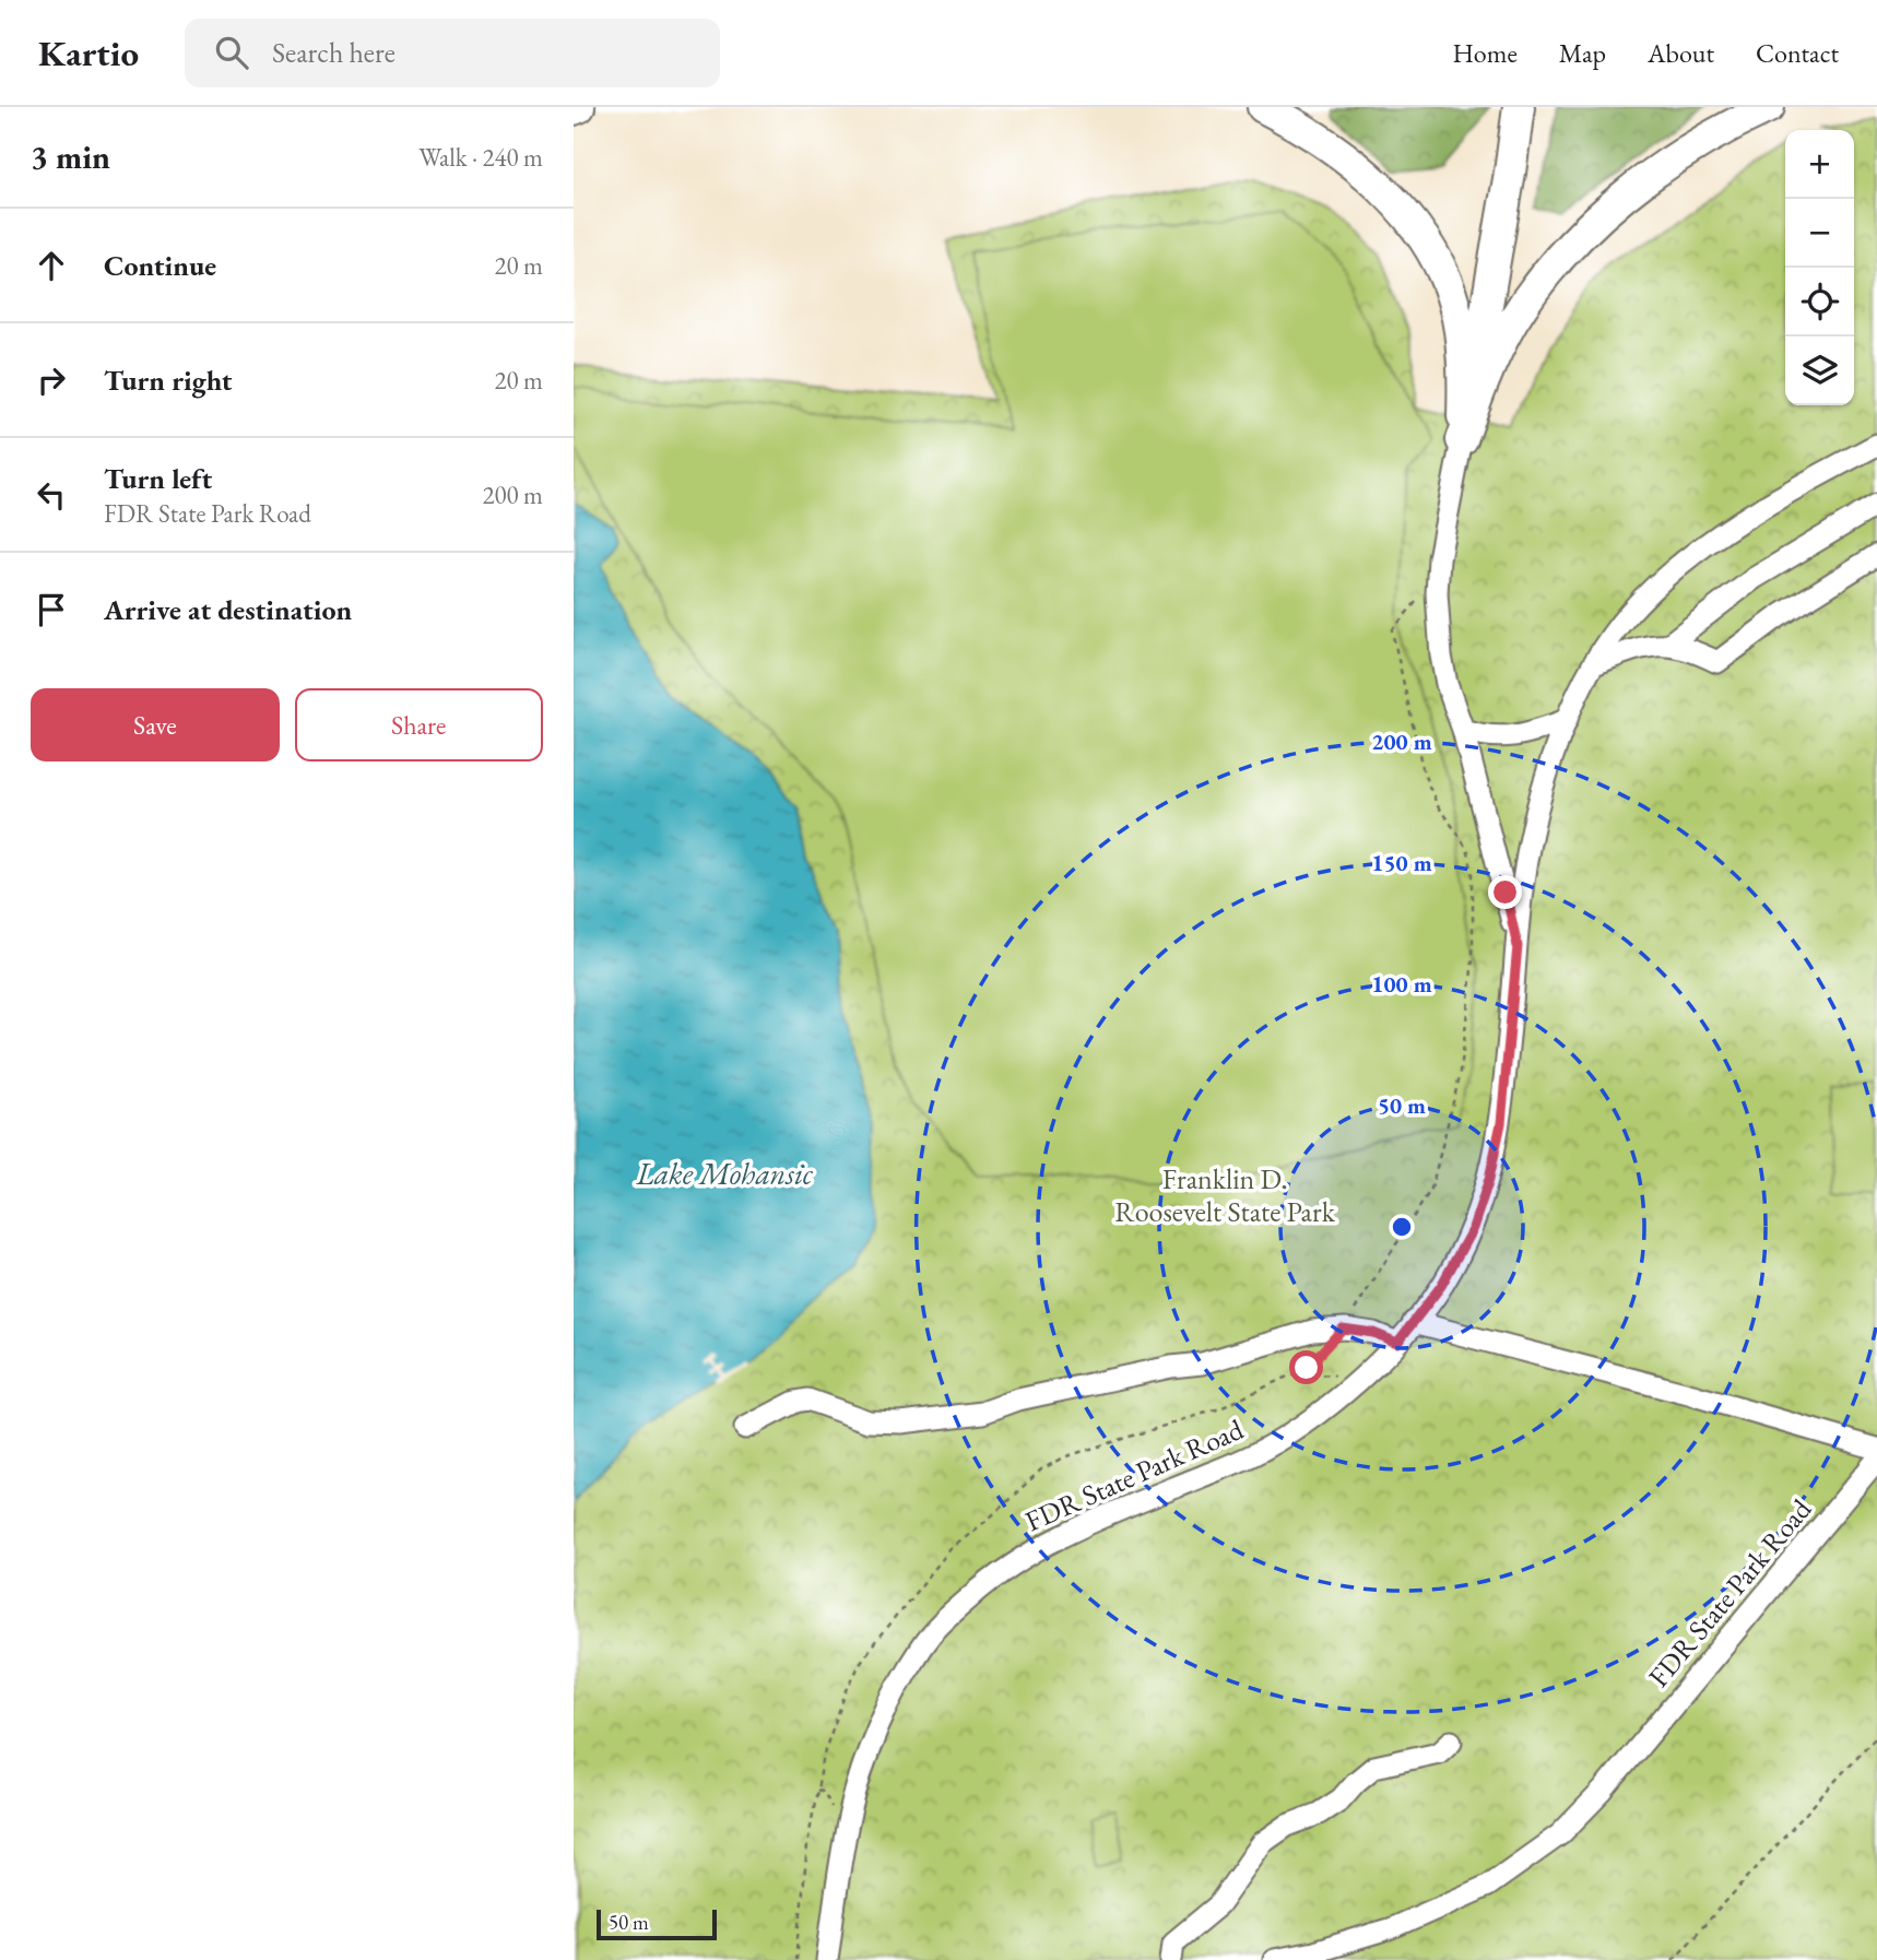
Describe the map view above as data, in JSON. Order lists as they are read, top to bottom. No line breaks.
{"streets":{"lane":["FDR State Park Road"]},"water":["Lake Mohansic"],"parks":["Franklin D. Roosevelt State Park"],"scale_bar":"50 m","page":{"header":"Kartio","search":"Search here","nav":["Home","Map","About","Contact"],"heading":["3 min","Walk · 240 m"],"map_buttons":["+","−"],"list":[["Continue","20 m"],["Turn right","20 m"],["Turn left","FDR State Park Road","200 m"],"Arrive at destination"],"buttons":["Save","Share"],"scale":"50 m"},"rings":["200 m","150 m","100 m","50 m"]}
